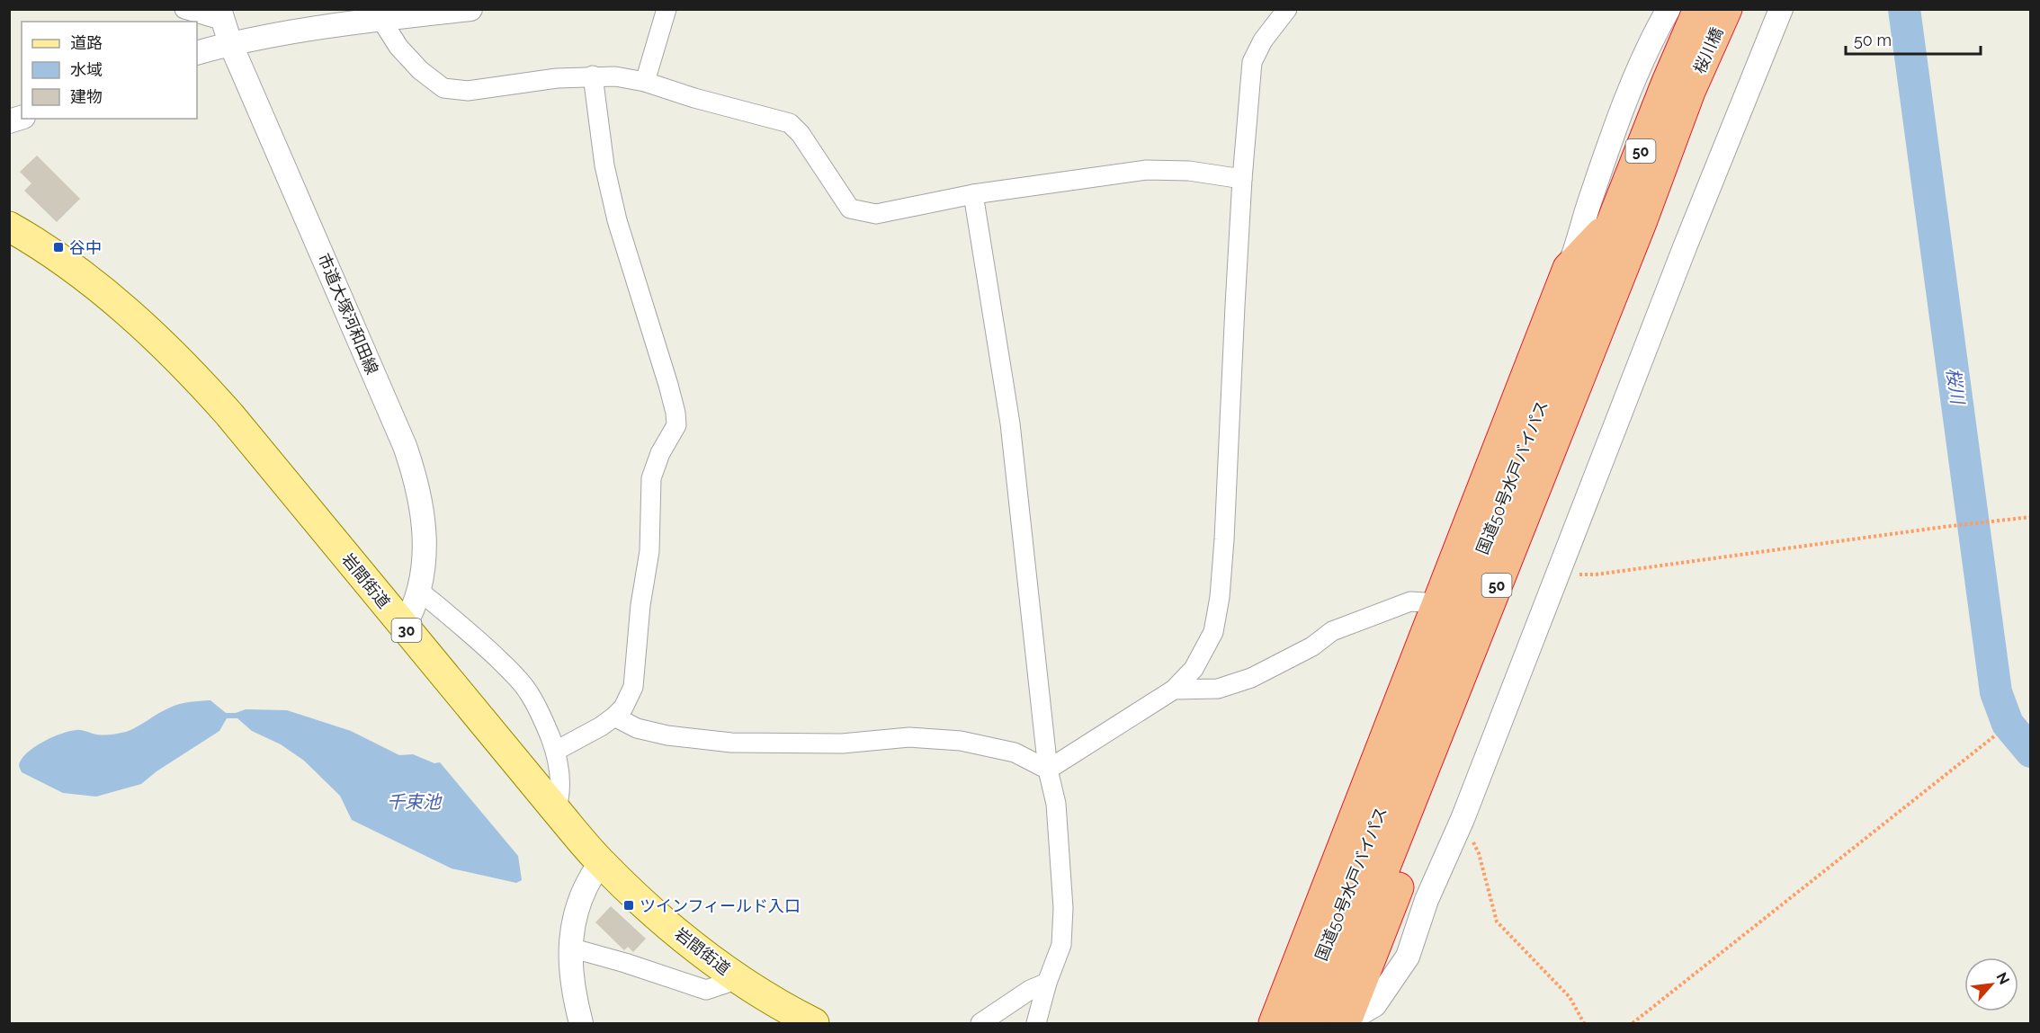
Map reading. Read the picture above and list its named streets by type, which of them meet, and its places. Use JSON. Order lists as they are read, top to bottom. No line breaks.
{"streets":{"highway":["桜川橋","50","国道50号水戸バイパス"],"main road":["岩間街道","30"],"street":["市道大塚河和田線"]},"crossings":[["桜川橋","国道50号水戸バイパス"],["市道大塚河和田線","岩間街道"]],"water":["桜川","千束池"],"places":{"transit":["谷中","ツインフィールド入口"]},"legend":["道路","水域","建物"],"scale_bar":"50 m","north":"top right"}
